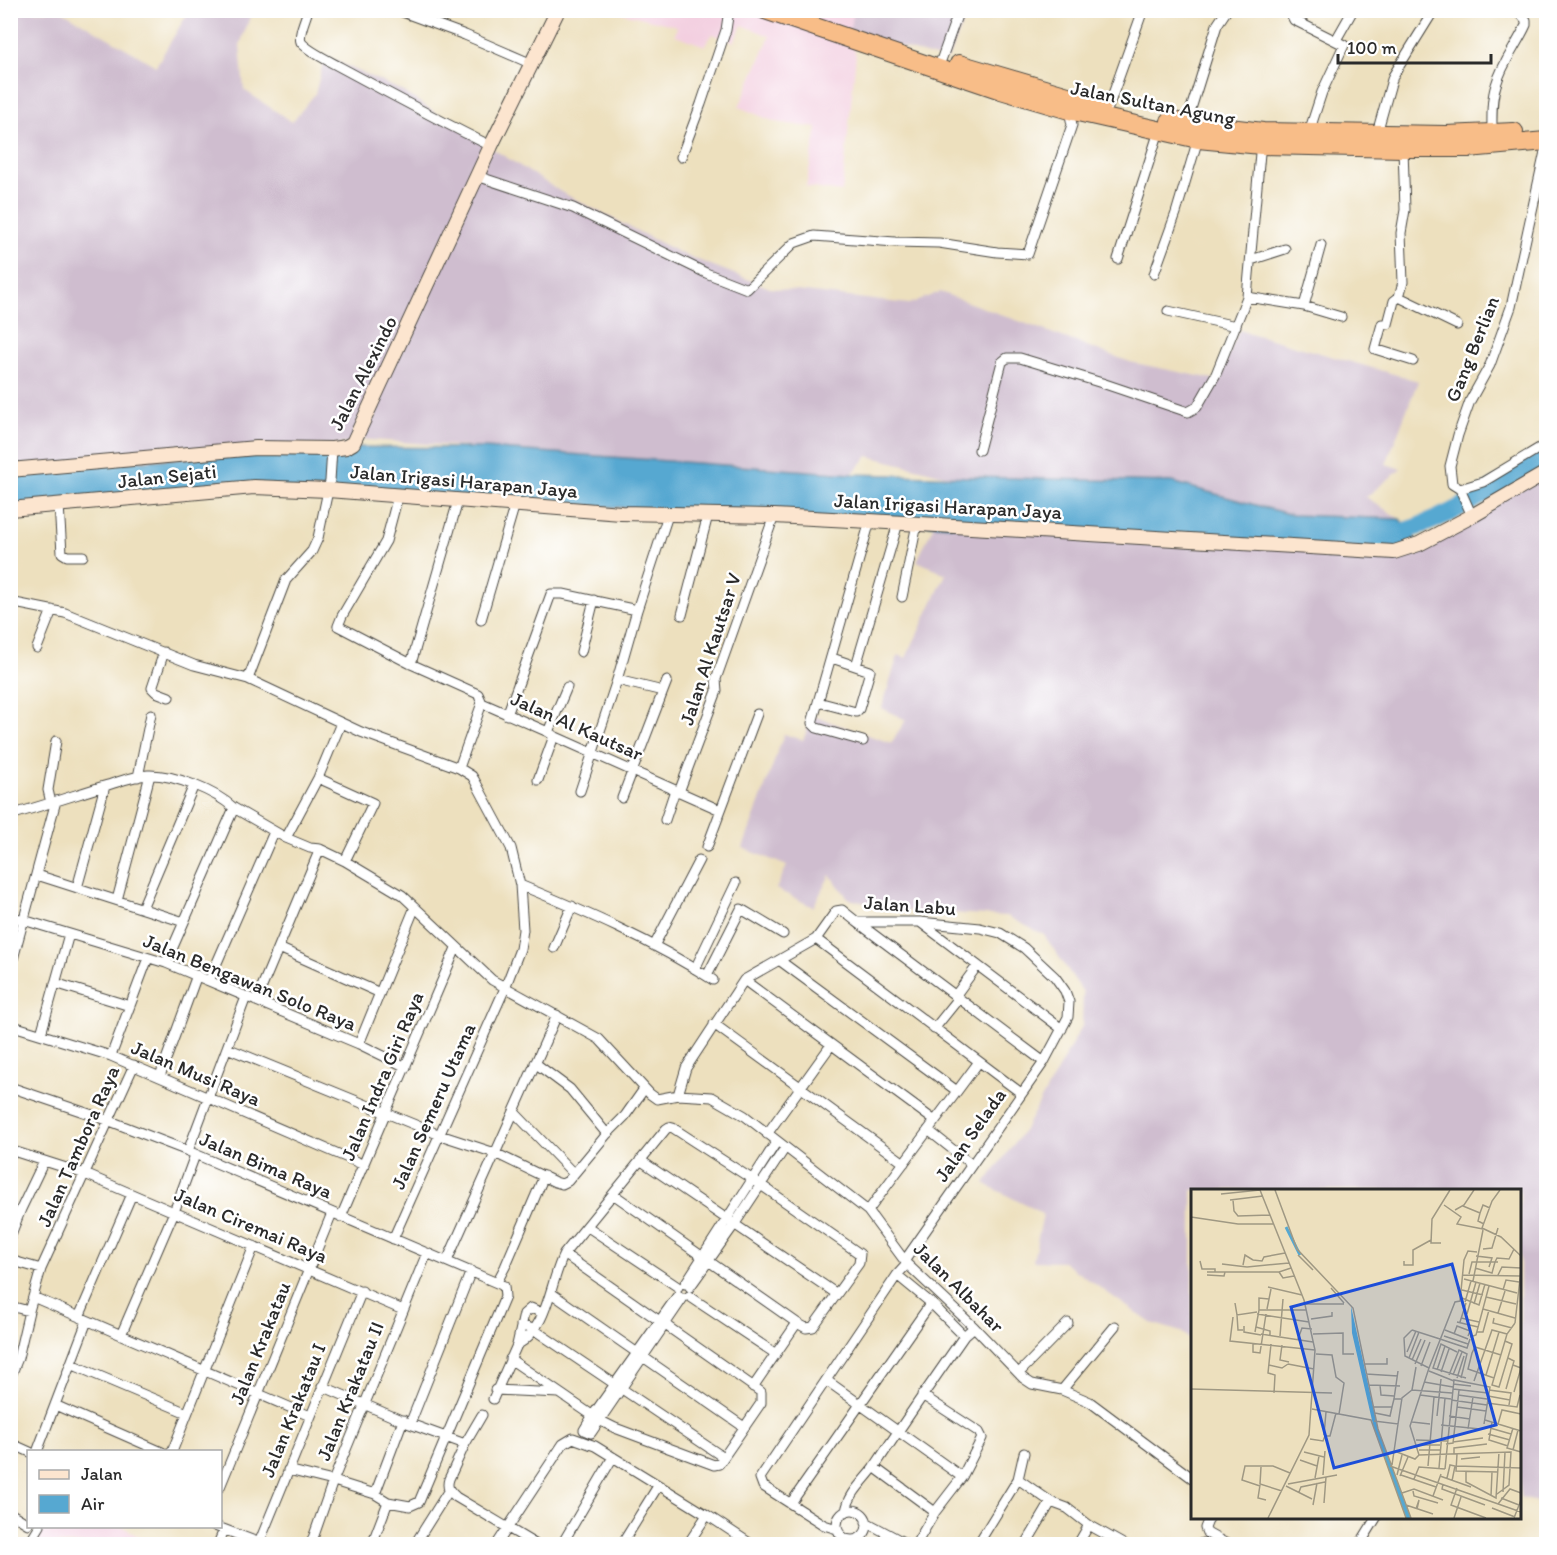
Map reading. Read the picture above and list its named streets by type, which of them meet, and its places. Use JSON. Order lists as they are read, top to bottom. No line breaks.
{"streets":{"highway":["Jalan Sultan Agung"],"street":["Gang Berlian","Jalan Alexindo","Jalan Sejati","Jalan Irigasi Harapan Jaya","Jalan Al Kautsar V","Jalan Al Kautsar","Jalan Labu","Jalan Bengawan Solo Raya","Jalan Musi Raya","Jalan Indra Giri Raya","Jalan Semeru Utama","Jalan Selada","Jalan Tambora Raya","Jalan Bima Raya","Jalan Ciremai Raya","Jalan Albahar","Jalan Krakatau","Jalan Krakatau II","Jalan Krakatau I"]},"crossings":[["Jalan Sejati","Jalan Irigasi Harapan Jaya"],["Jalan Irigasi Harapan Jaya","Jalan Al Kautsar V"],["Jalan Al Kautsar V","Jalan Al Kautsar"],["Jalan Labu","Jalan Selada"],["Jalan Labu","Jalan Albahar"],["Jalan Bengawan Solo Raya","Jalan Indra Giri Raya"],["Jalan Musi Raya","Jalan Indra Giri Raya"],["Jalan Musi Raya","Jalan Tambora Raya"],["Jalan Indra Giri Raya","Jalan Bima Raya"],["Jalan Indra Giri Raya","Jalan Krakatau"],["Jalan Semeru Utama","Jalan Bima Raya"],["Jalan Selada","Jalan Albahar"],["Jalan Tambora Raya","Jalan Bima Raya"],["Jalan Tambora Raya","Jalan Ciremai Raya"],["Jalan Bima Raya","Jalan Krakatau"],["Jalan Bima Raya","Jalan Krakatau II"],["Jalan Ciremai Raya","Jalan Krakatau"],["Jalan Ciremai Raya","Jalan Krakatau II"],["Jalan Ciremai Raya","Jalan Krakatau I"]],"legend":["Jalan","Air"],"scale_bar":"100 m"}
